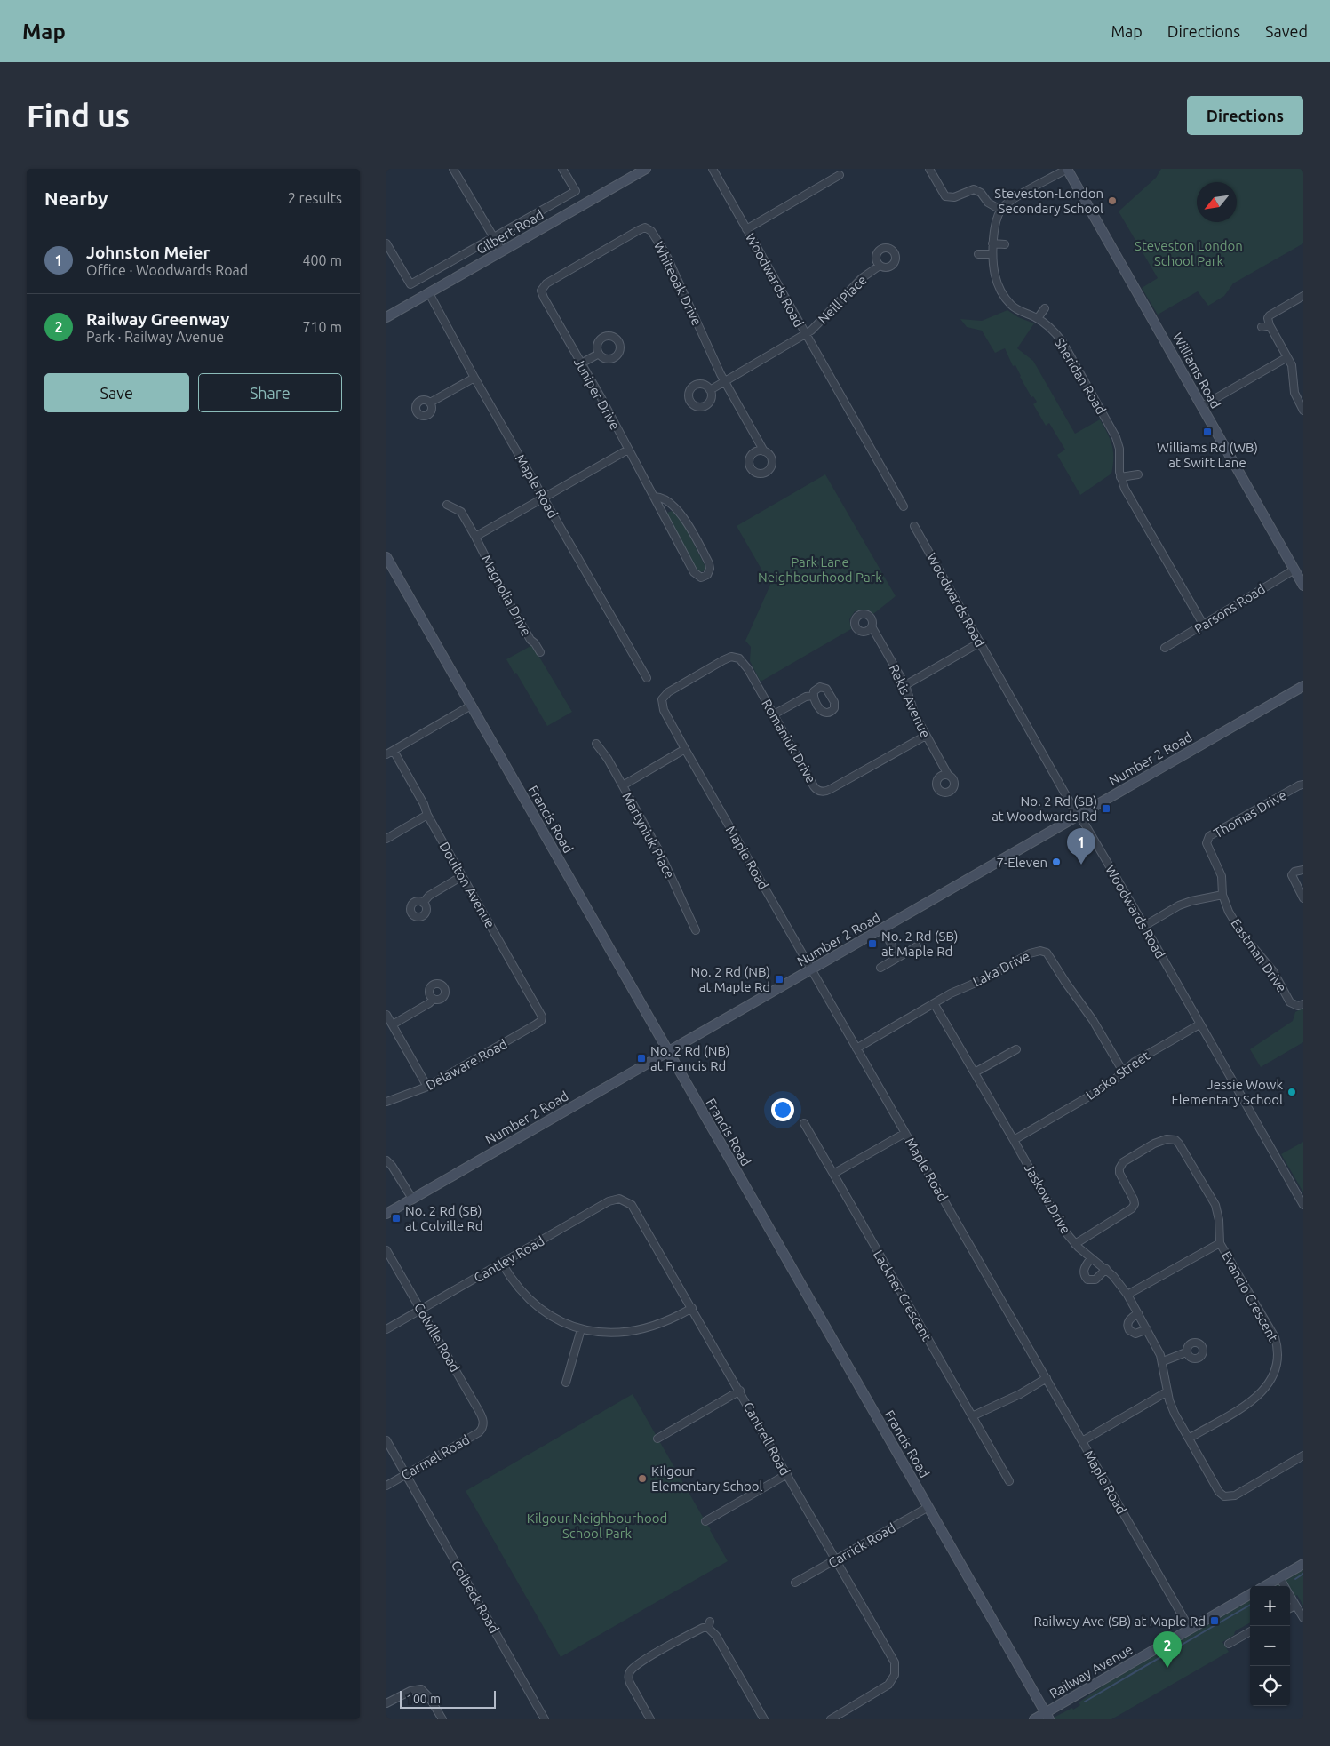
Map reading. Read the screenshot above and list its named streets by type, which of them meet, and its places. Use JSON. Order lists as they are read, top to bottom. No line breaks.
{"streets":{"street":["Gilbert Road","Woodwards Road","Whiteoak Drive","Neill Place","Williams Road","Sheridan Road","Juniper Drive","Maple Road","Magnolia Drive","Parsons Road","Rekis Avenue","Romaniuk Drive","Number 2 Road","Thomas Drive","Francis Road","Martyniuk Place","Doulton Avenue","Eastman Drive","Laka Drive","Delaware Road","Lasko Street","Jaskow Drive","Cantley Road","Lackner Crescent","Evancio Crescent","Colville Road","Cantrell Road","Carmel Road","Carrick Road","Colbeck Road","Railway Avenue"]},"crossings":[["Gilbert Road","Maple Road"],["Woodwards Road","Neill Place"],["Woodwards Road","Number 2 Road"],["Woodwards Road","Lasko Street"],["Whiteoak Drive","Neill Place"],["Whiteoak Drive","Juniper Drive"],["Williams Road","Parsons Road"],["Sheridan Road","Parsons Road"],["Maple Road","Romaniuk Drive"],["Maple Road","Number 2 Road"],["Maple Road","Laka Drive"],["Maple Road","Railway Avenue"],["Rekis Avenue","Romaniuk Drive"],["Number 2 Road","Francis Road"],["Thomas Drive","Eastman Drive"],["Francis Road","Carrick Road"],["Francis Road","Railway Avenue"],["Doulton Avenue","Delaware Road"],["Laka Drive","Lasko Street"],["Laka Drive","Jaskow Drive"],["Lasko Street","Jaskow Drive"],["Jaskow Drive","Evancio Crescent"],["Cantley Road","Colville Road"],["Cantley Road","Cantrell Road"],["Colville Road","Carmel Road"],["Cantrell Road","Carrick Road"],["Carmel Road","Colbeck Road"]],"parks":["Steveston London School Park","Park Lane Neighbourhood Park","Kilgour Neighbourhood School Park"],"places":{"other":["Steveston-London Secondary School","7-Eleven","Jessie Wowk Elementary School","Kilgour Elementary School"],"transit":["Williams Rd (WB) at Swift Lane","No. 2 Rd (SB) at Woodwards Rd","No. 2 Rd (SB) at Maple Rd","No. 2 Rd (NB) at Maple Rd","No. 2 Rd (NB) at Francis Rd","No. 2 Rd (SB) at Colville Rd","Railway Ave (SB) at Maple Rd"]},"scale_bar":"100 m","north":"bottom left","page":{"header":"Map","nav":["Map","Directions","Saved"],"buttons":["Directions",["Save","Share"]],"title":"Find us","heading":["Nearby","2 results"],"list":[{"mark":"1","name":"Johnston Meier","note":"Office · Woodwards Road","value":"400 m"},{"mark":"2","name":"Railway Greenway","note":"Park · Railway Avenue","value":"710 m"}],"pins":["1","2"],"map_buttons":["+","−"],"scale":"100 m"}}
